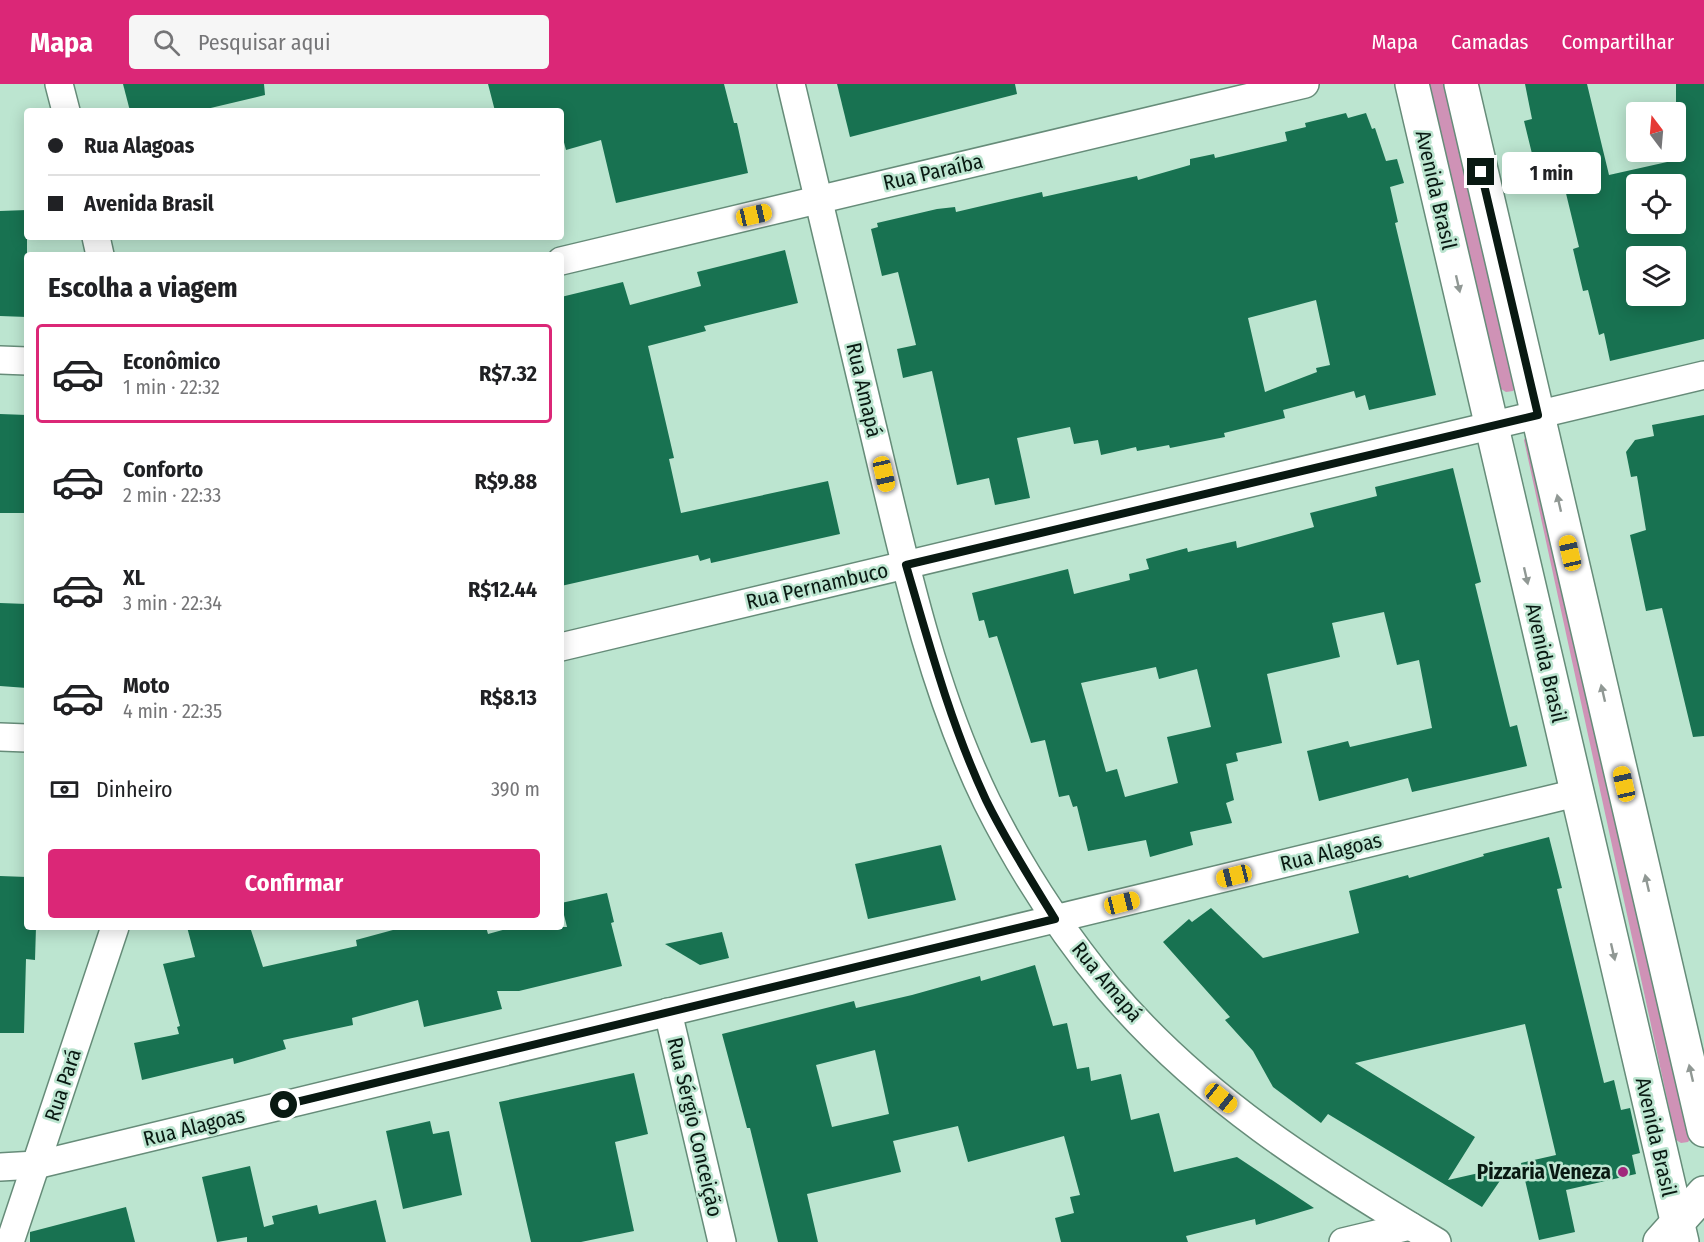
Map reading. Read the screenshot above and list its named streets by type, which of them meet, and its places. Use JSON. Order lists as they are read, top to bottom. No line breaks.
{"streets":{"main road":["Avenida Brasil"],"street":["Rua Paraíba","Rua Amapá","Rua Pernambuco","Rua Alagoas","Rua Pará","Rua Sérgio Conceição"]},"crossings":[["Rua Paraíba","Rua Amapá"],["Avenida Brasil","Rua Pernambuco"],["Avenida Brasil","Rua Alagoas"],["Rua Amapá","Rua Pernambuco"],["Rua Amapá","Rua Alagoas"],["Rua Alagoas","Rua Pará"],["Rua Alagoas","Rua Sérgio Conceição"]],"places":["Pizzaria Veneza"],"north":"top","page":{"header":"Mapa","search":"Pesquisar aqui","nav":["Mapa","Camadas","Compartilhar"],"banner":["Rua Alagoas","Avenida Brasil"],"bubble":"1 min","heading":"Escolha a viagem","list":[{"name":"Econômico","note":"1 min · 22:32","value":"R$7.32"},{"name":"Conforto","note":"2 min · 22:33","value":"R$9.88"},{"name":"XL","note":"3 min · 22:34","value":"R$12.44"},{"name":"Moto","note":"4 min · 22:35","value":"R$8.13"}],"pay":["Dinheiro","390 m"],"buttons":"Confirmar"}}
